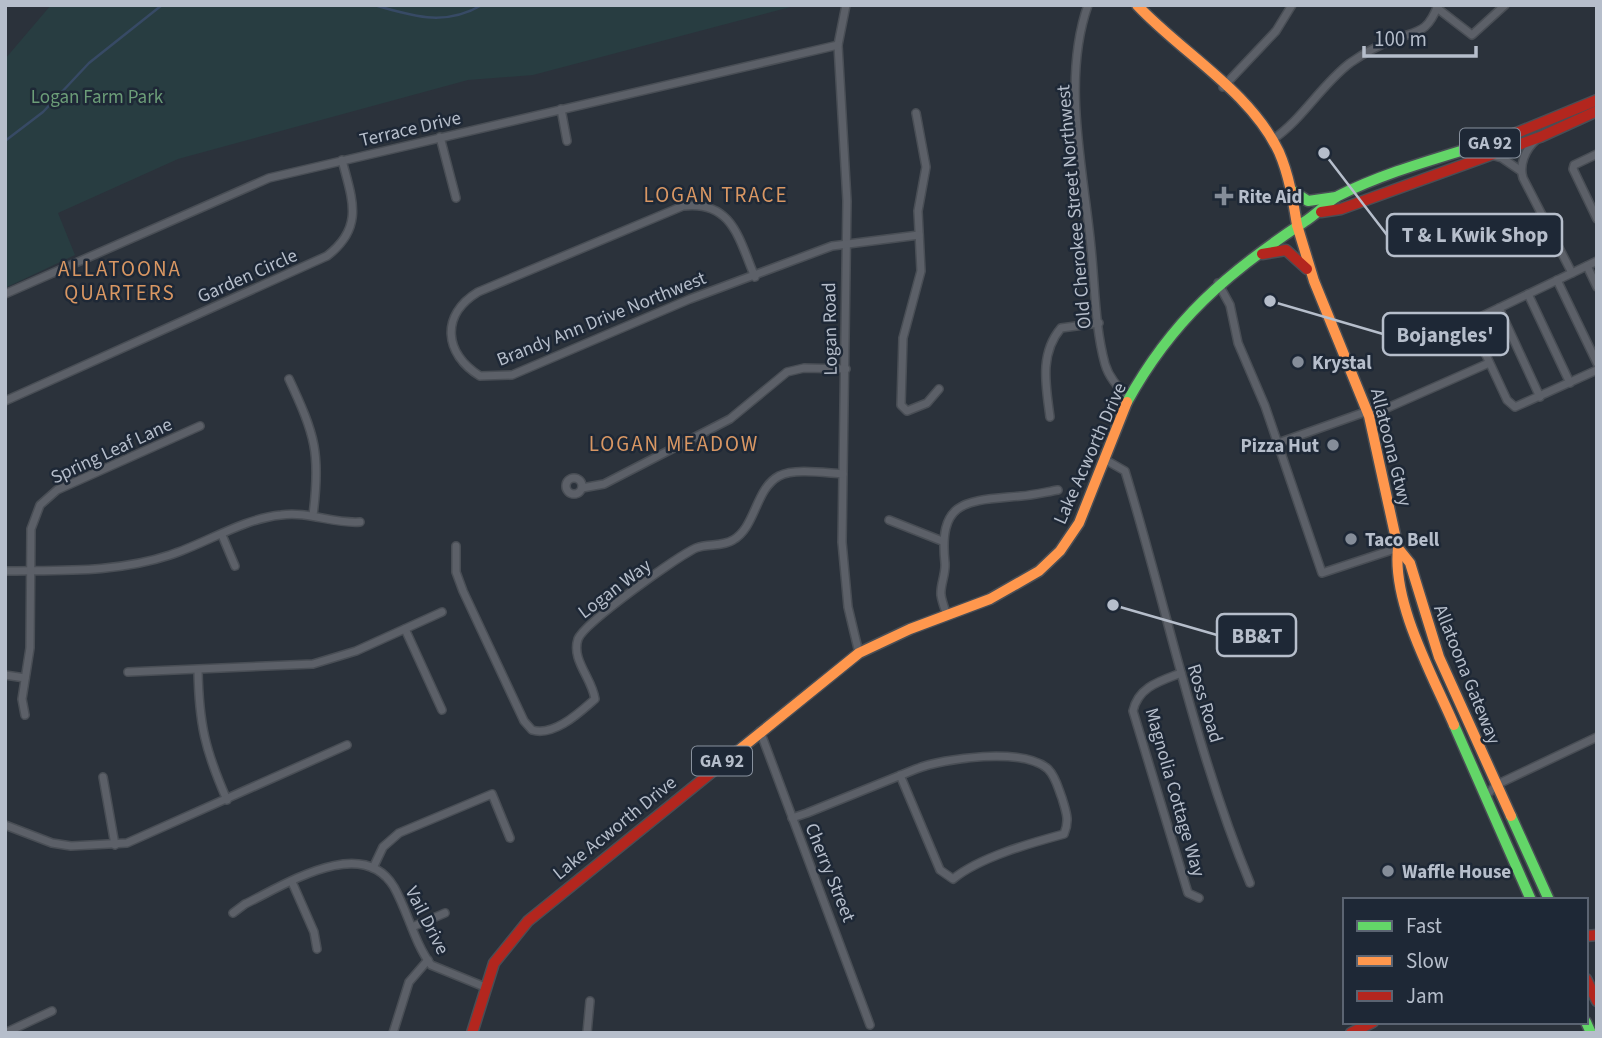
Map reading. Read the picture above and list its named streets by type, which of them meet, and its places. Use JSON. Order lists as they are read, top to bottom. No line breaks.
{"streets":{"main road":["GA 92","Allatoona Gtwy","Lake Acworth Drive","Allatoona Gateway"],"street":["Terrace Drive","Old Cherokee Street Northwest","Garden Circle","Brandy Ann Drive Northwest","Logan Road","Spring Leaf Lane","Logan Way","Ross Road","Magnolia Cottage Way","Cherry Street","Vail Drive"]},"crossings":[["Terrace Drive","Garden Circle"],["Terrace Drive","Logan Road"],["Old Cherokee Street Northwest","Lake Acworth Drive"],["Brandy Ann Drive Northwest","Logan Road"],["Logan Road","Lake Acworth Drive"],["Logan Road","Logan Way"],["Allatoona Gtwy","Lake Acworth Drive"],["Allatoona Gtwy","Allatoona Gateway"],["Lake Acworth Drive","Ross Road"],["Lake Acworth Drive","Cherry Street"],["Lake Acworth Drive","Vail Drive"],["Ross Road","Magnolia Cottage Way"]],"districts":["LOGAN TRACE","ALLATOONA QUARTERS","LOGAN MEADOW"],"parks":["Logan Farm Park"],"places":{"other":["T & L Kwik Shop","Bojangles'","Krystal","Pizza Hut","Taco Bell","BB&T","Waffle House"],"health":["Rite Aid"]},"legend":["Fast","Slow","Jam"],"scale_bar":"100 m"}
